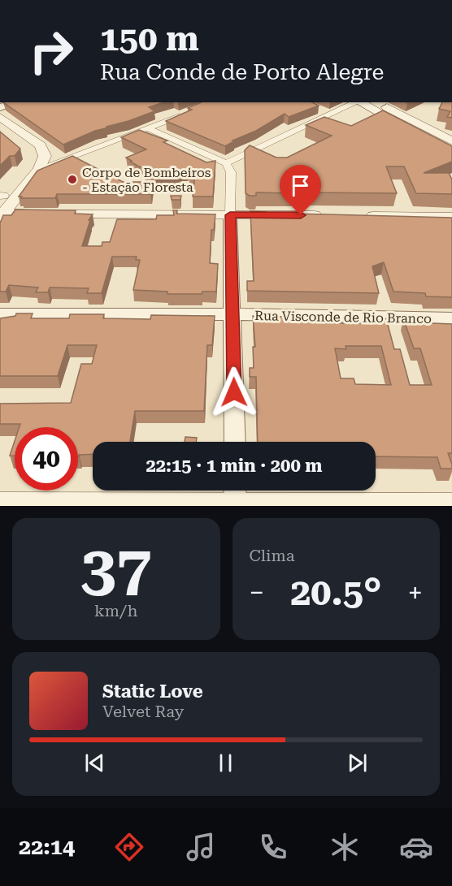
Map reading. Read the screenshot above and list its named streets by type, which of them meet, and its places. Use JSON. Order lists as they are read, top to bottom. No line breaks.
{"streets":{"street":["Rua Visconde de Rio Branco"]},"places":["Corpo de Bombeiros - Estação Floresta"],"page":{"turn":["150 m","Rua Conde de Porto Alegre"],"limit":"40","trip":"22:15 · 1 min · 200 m","tile":[["37","km/h"],"Clima"],"heat":["−","20.5°","+"],"song":["Static Love","Velvet Ray"],"tabs":"22:14"}}
